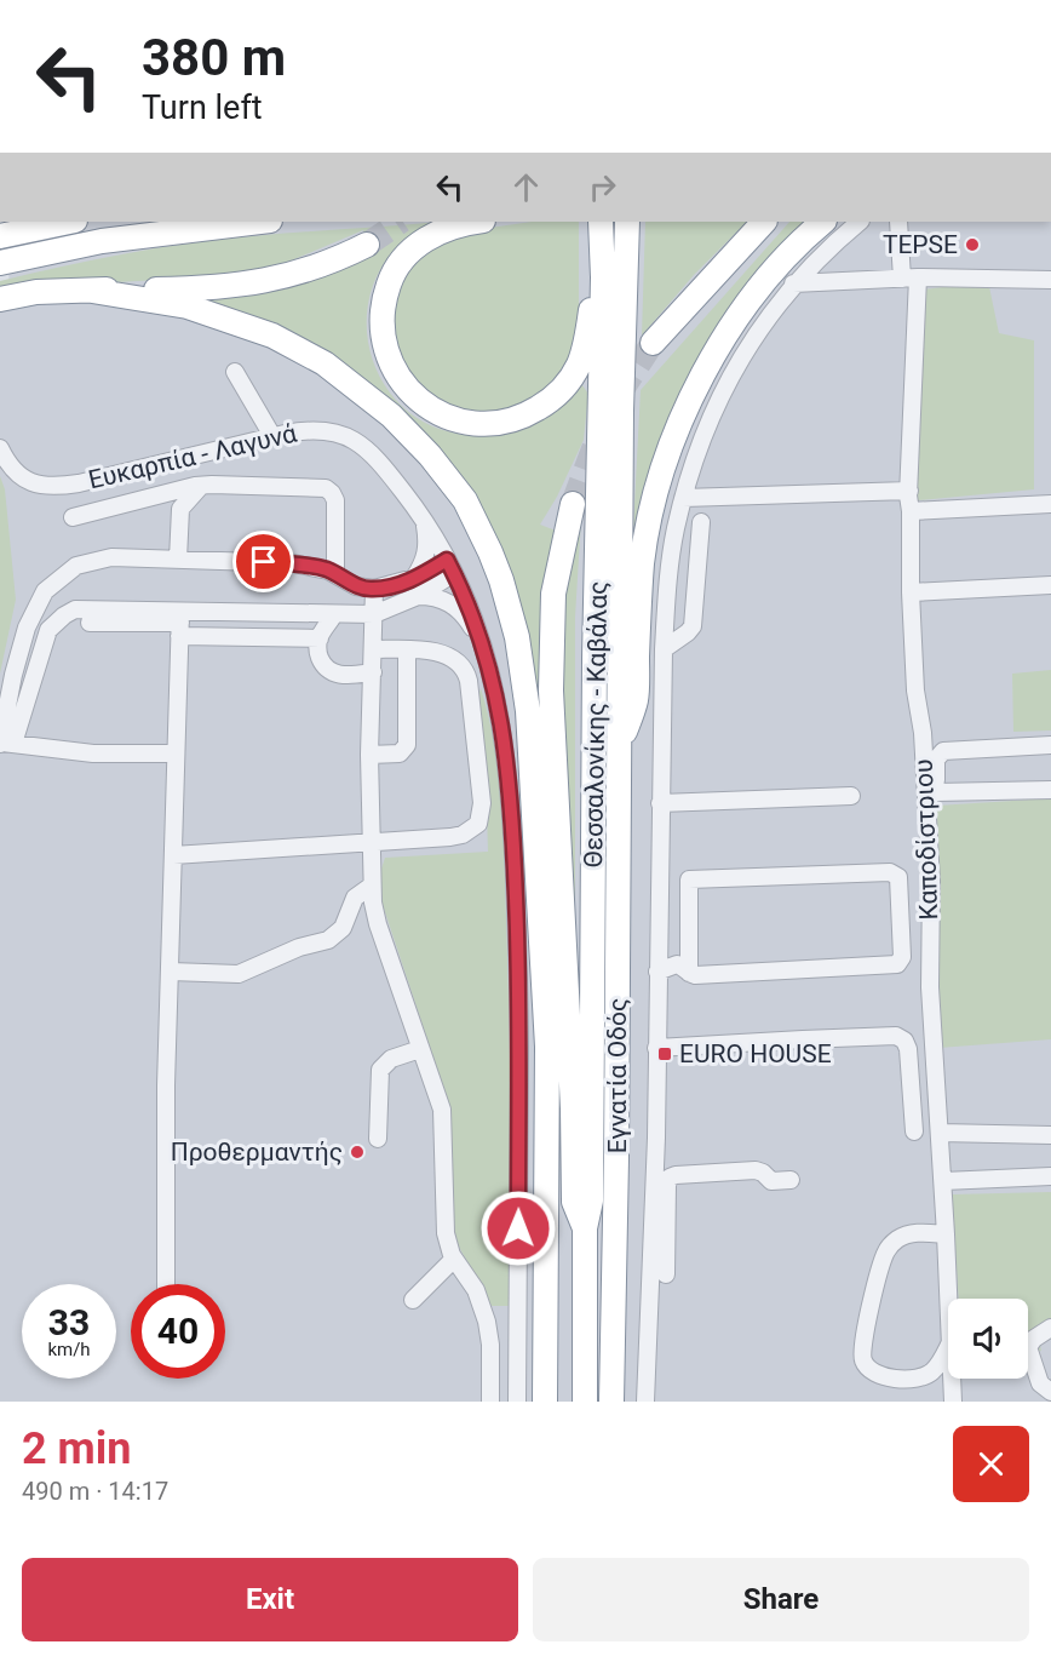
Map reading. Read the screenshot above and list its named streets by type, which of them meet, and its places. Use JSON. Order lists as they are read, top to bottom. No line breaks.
{"streets":{"highway":["Θεσσαλονίκης - Καβάλας","Εγνατία Οδός"],"street":["Ευκαρπία - Λαγυνά","Καποδίστριου"]},"crossings":[["Θεσσαλονίκης - Καβάλας","Εγνατία Οδός"]],"places":{"other":["TEPSE","Προθερμαντής"],"transit":["EURO HOUSE"]},"page":{"turn":["380 m","Turn left"],"speed":"33 km/h","limit":"40","heading":["2 min","490 m · 14:17"],"buttons":["Exit","Share"]}}
